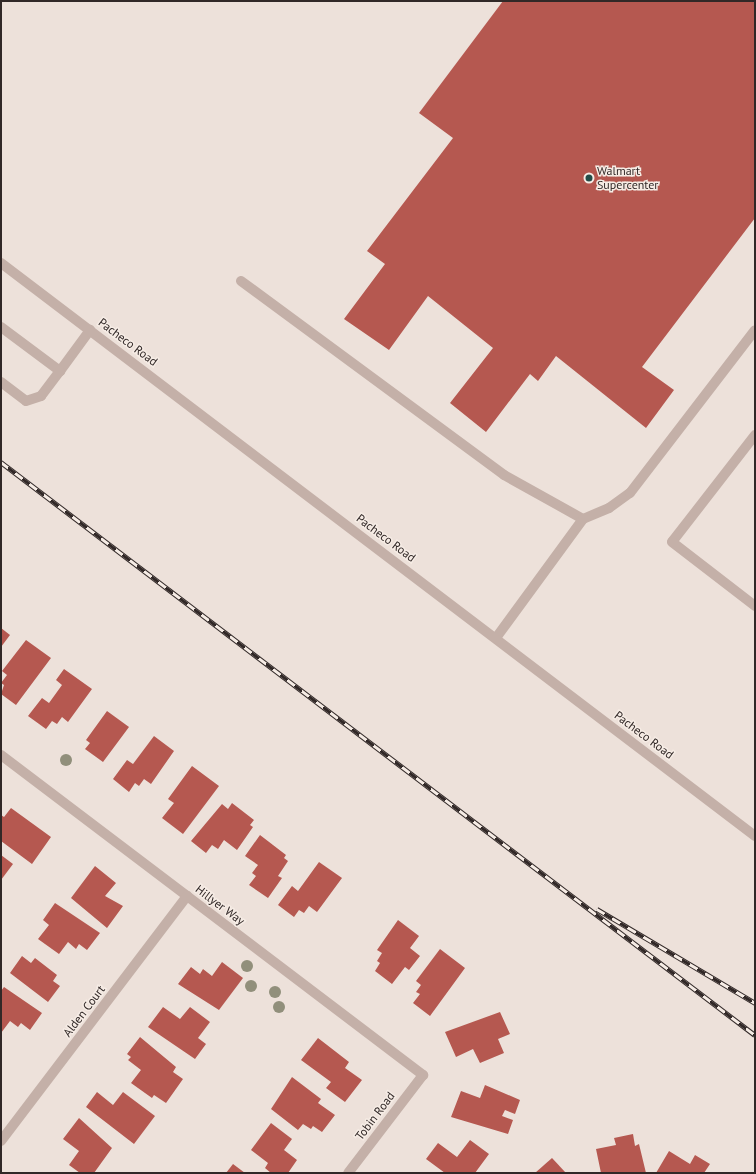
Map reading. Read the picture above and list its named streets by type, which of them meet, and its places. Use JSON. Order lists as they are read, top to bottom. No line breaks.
{"streets":{"street":["Pacheco Road","Hillyer Way","Alden Court","Tobin Road"]},"crossings":[["Hillyer Way","Alden Court"],["Hillyer Way","Tobin Road"]],"places":["Walmart Supercenter"]}
